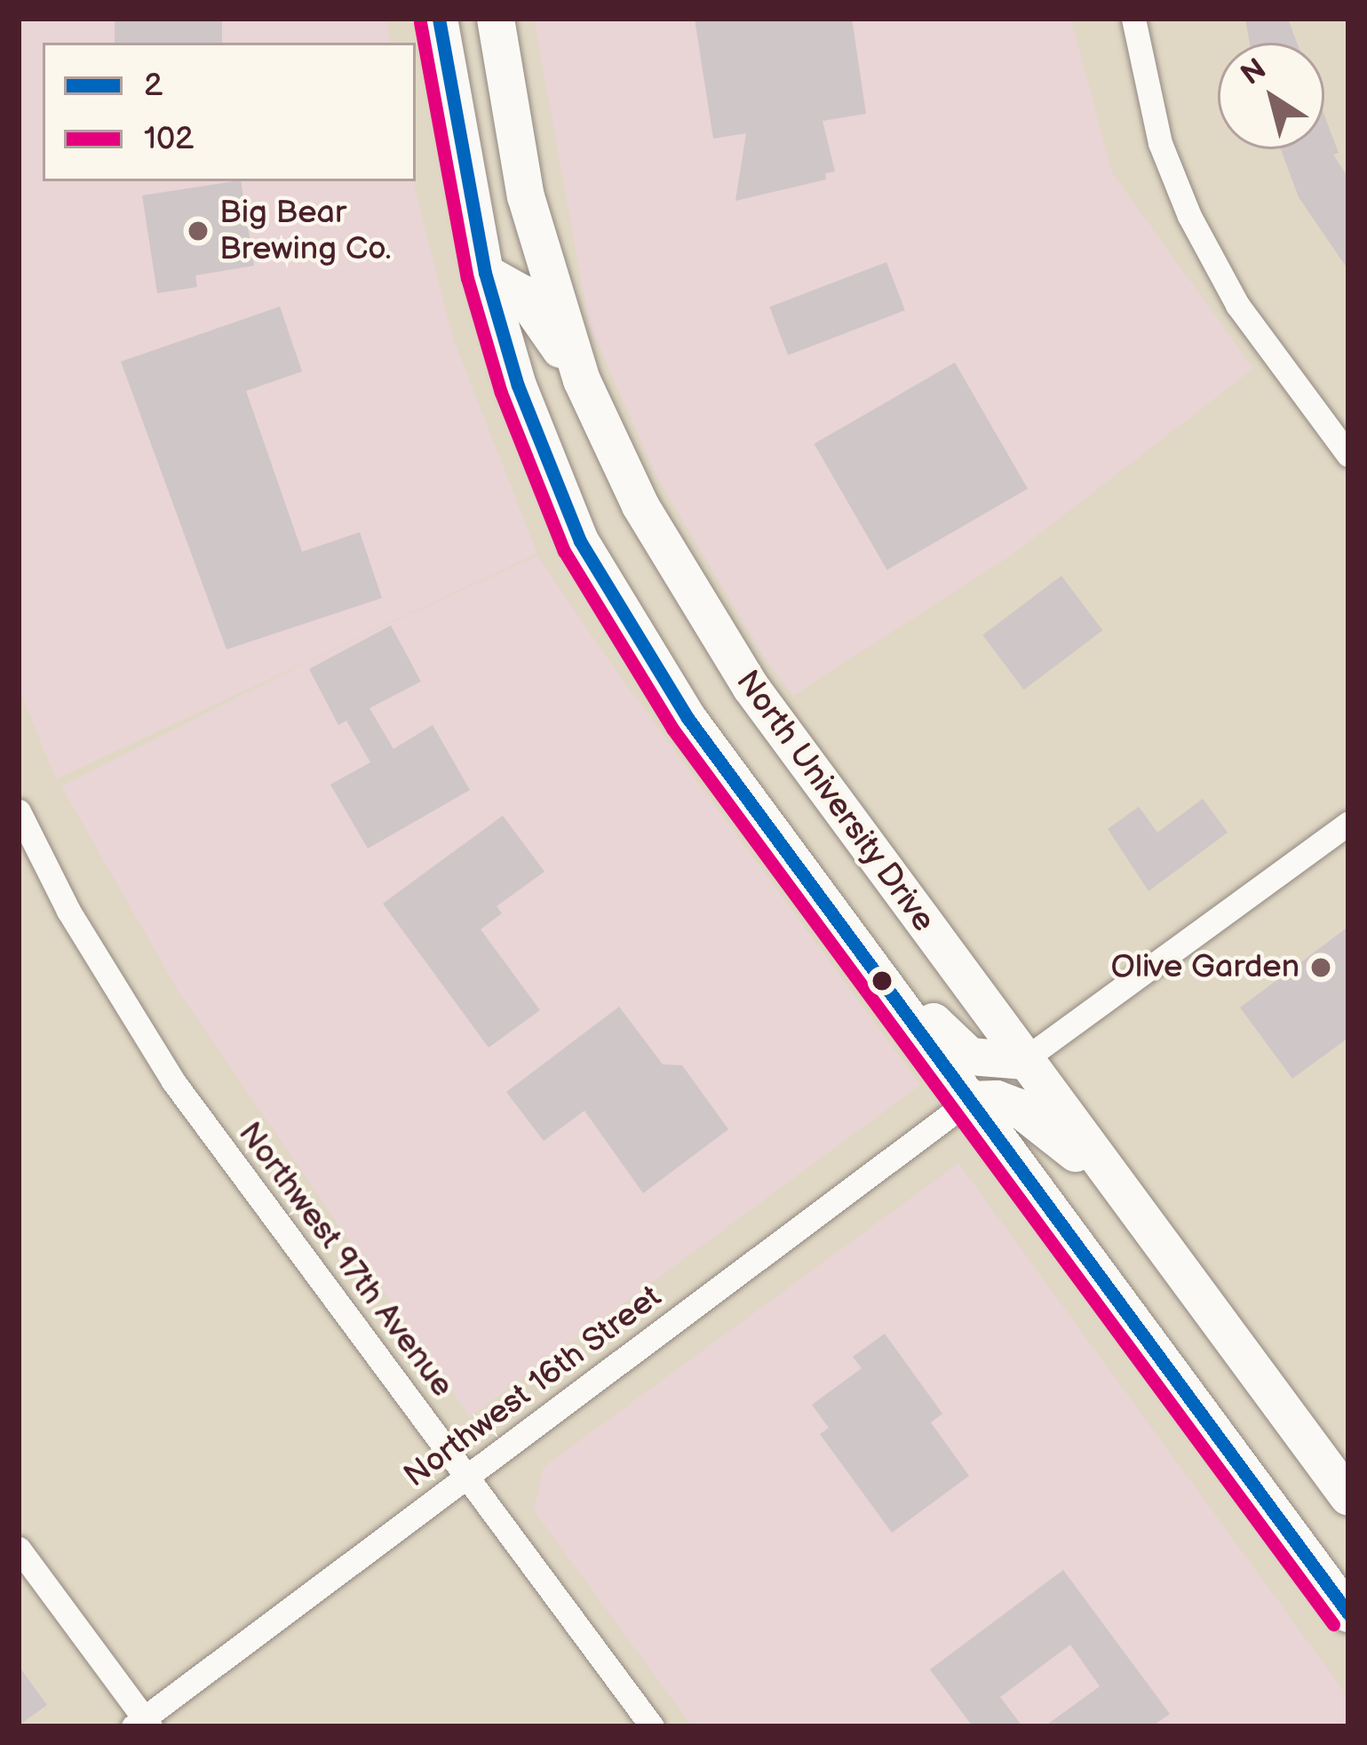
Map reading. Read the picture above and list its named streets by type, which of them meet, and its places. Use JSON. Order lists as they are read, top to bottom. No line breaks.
{"streets":{"main road":["North University Drive"],"street":["Northwest 97th Avenue","Northwest 16th Street"]},"crossings":[["Northwest 97th Avenue","Northwest 16th Street"]],"places":["Big Bear Brewing Co.","Olive Garden"],"lines":["transit line 2","transit line 102"],"legend":["2","102"],"north":"top left"}
